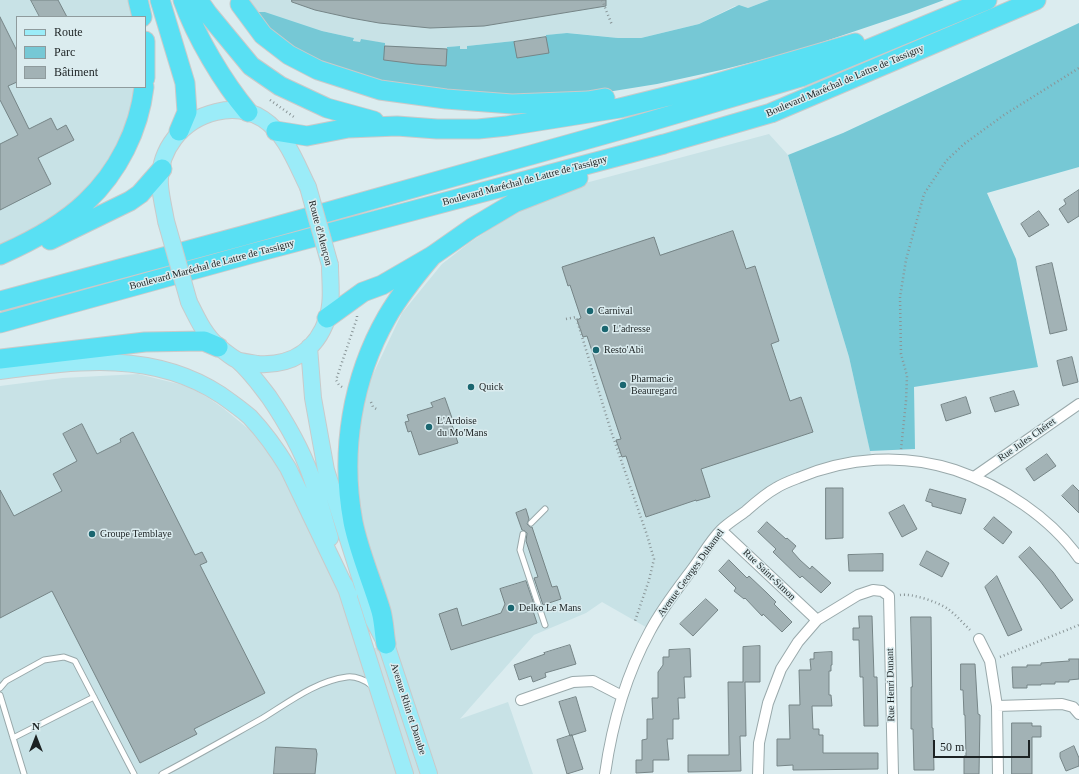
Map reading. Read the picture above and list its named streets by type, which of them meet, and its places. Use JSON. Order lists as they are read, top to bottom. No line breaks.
{"streets":{"highway":["Boulevard Maréchal de Lattre de Tassigny"],"main road":["Route d'Alençon","Avenue Rhin et Danube"],"street":["Rue Jules Chéret","Avenue Georges Duhamel","Rue Saint-Simon","Rue Henri Dunant"]},"crossings":[["Route d'Alençon","Avenue Rhin et Danube"],["Rue Jules Chéret","Avenue Georges Duhamel"],["Avenue Georges Duhamel","Rue Saint-Simon"]],"places":["Carnival","L'adresse","Resto'Abi","Pharmacie Beauregard","Quick","L'Ardoise du Mo'Mans","Groupe Temblaye","Delko Le Mans"],"legend":["Route","Parc","Bâtiment"],"scale_bar":"50 m","north":"top"}
